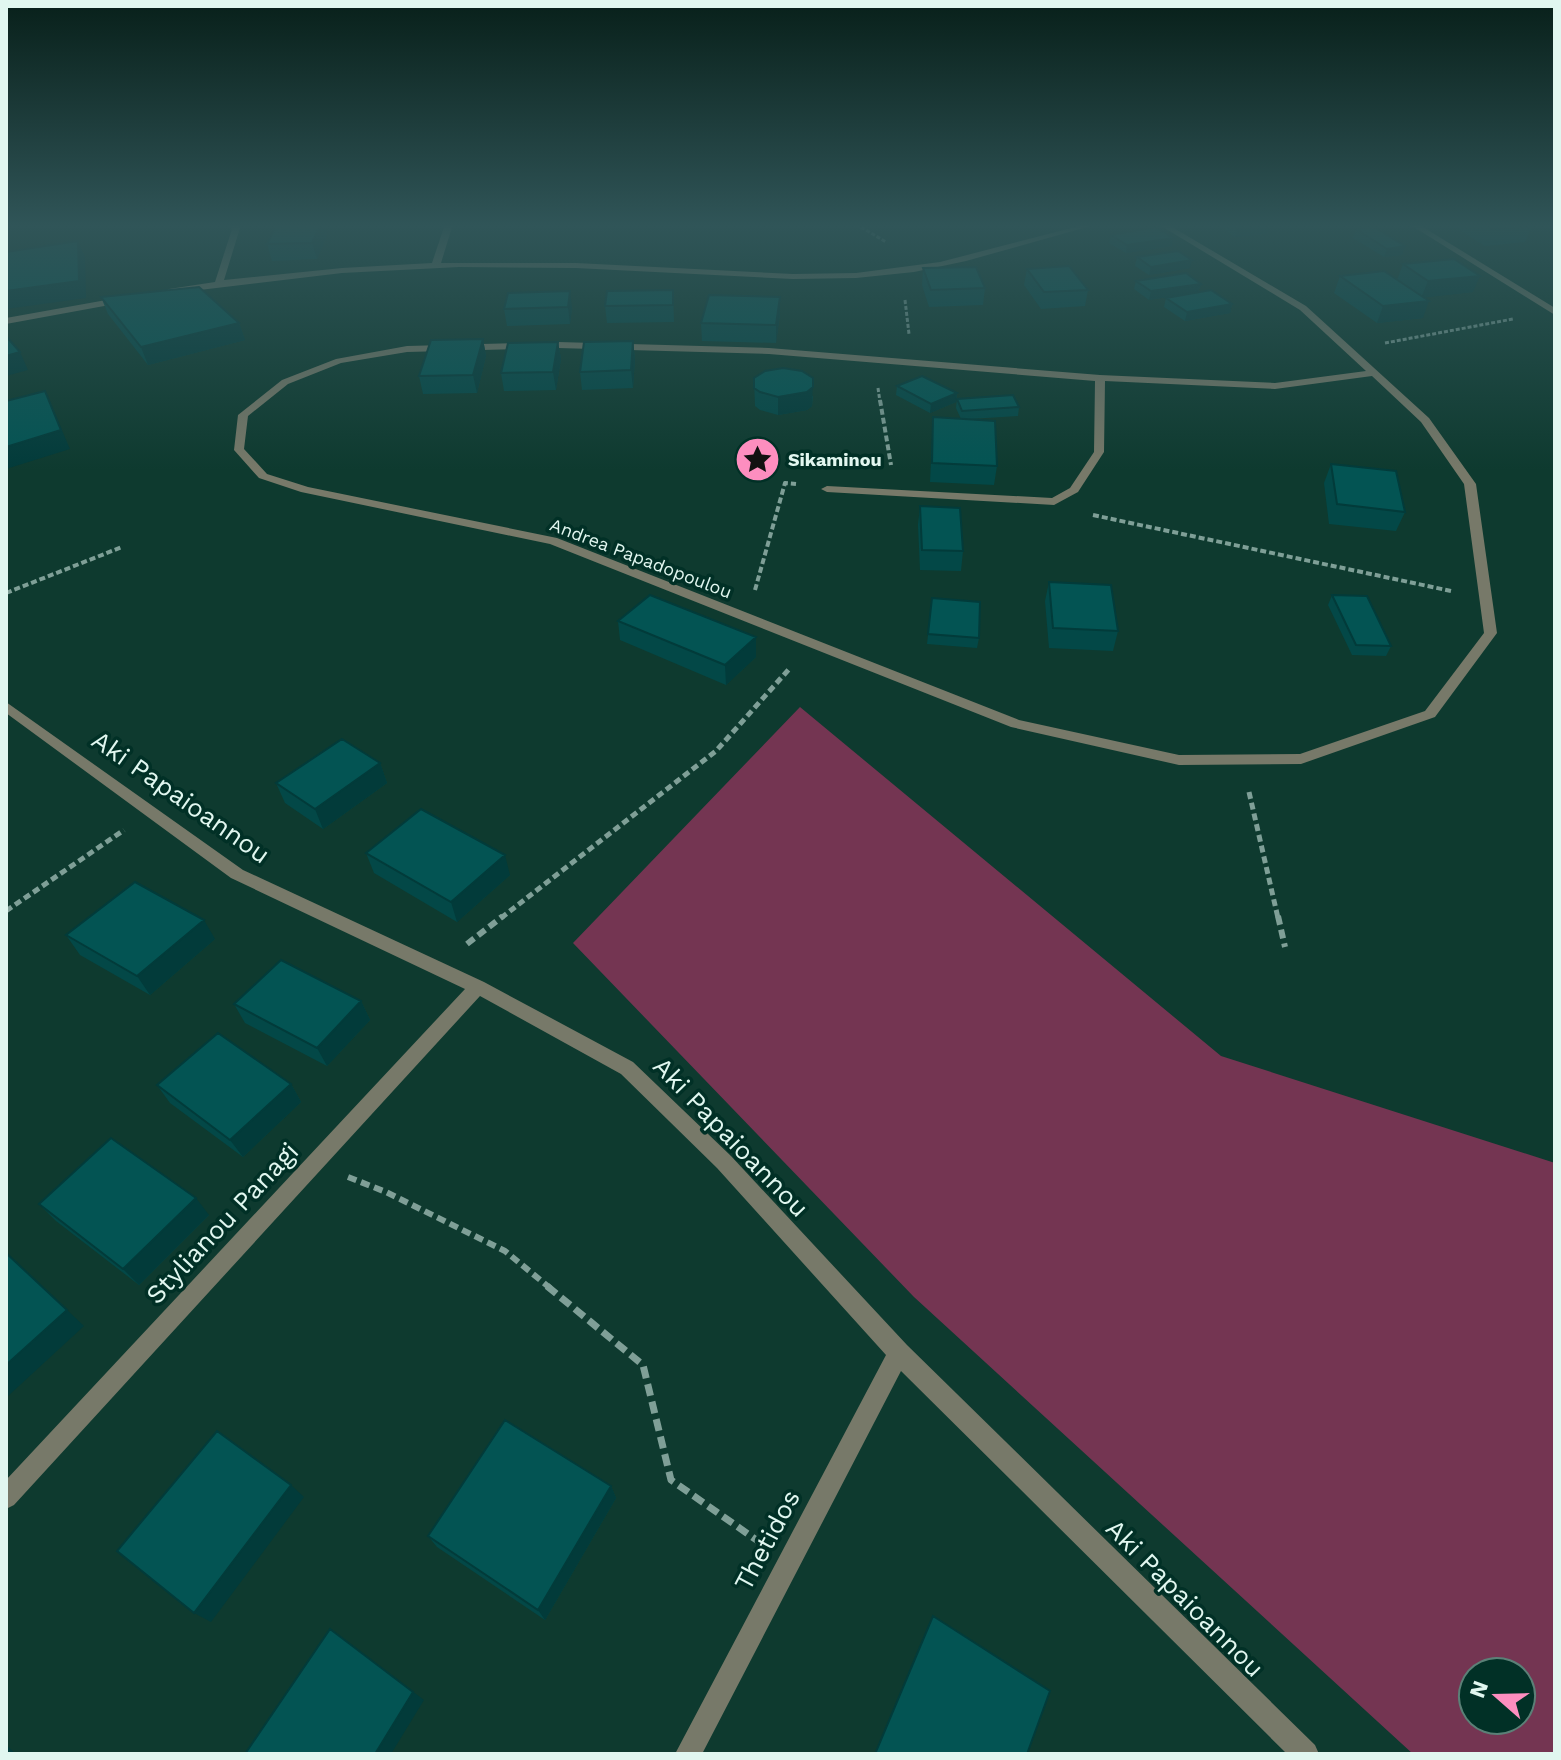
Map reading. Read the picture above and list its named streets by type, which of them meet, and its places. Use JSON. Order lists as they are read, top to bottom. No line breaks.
{"streets":{"street":["Andrea Papadopoulou","Aki Papaioannou","Stylianou Panagi","Thetidos"]},"crossings":[["Aki Papaioannou","Stylianou Panagi"],["Aki Papaioannou","Thetidos"]],"places":{"place":["Sikaminou"]},"north":"left"}
